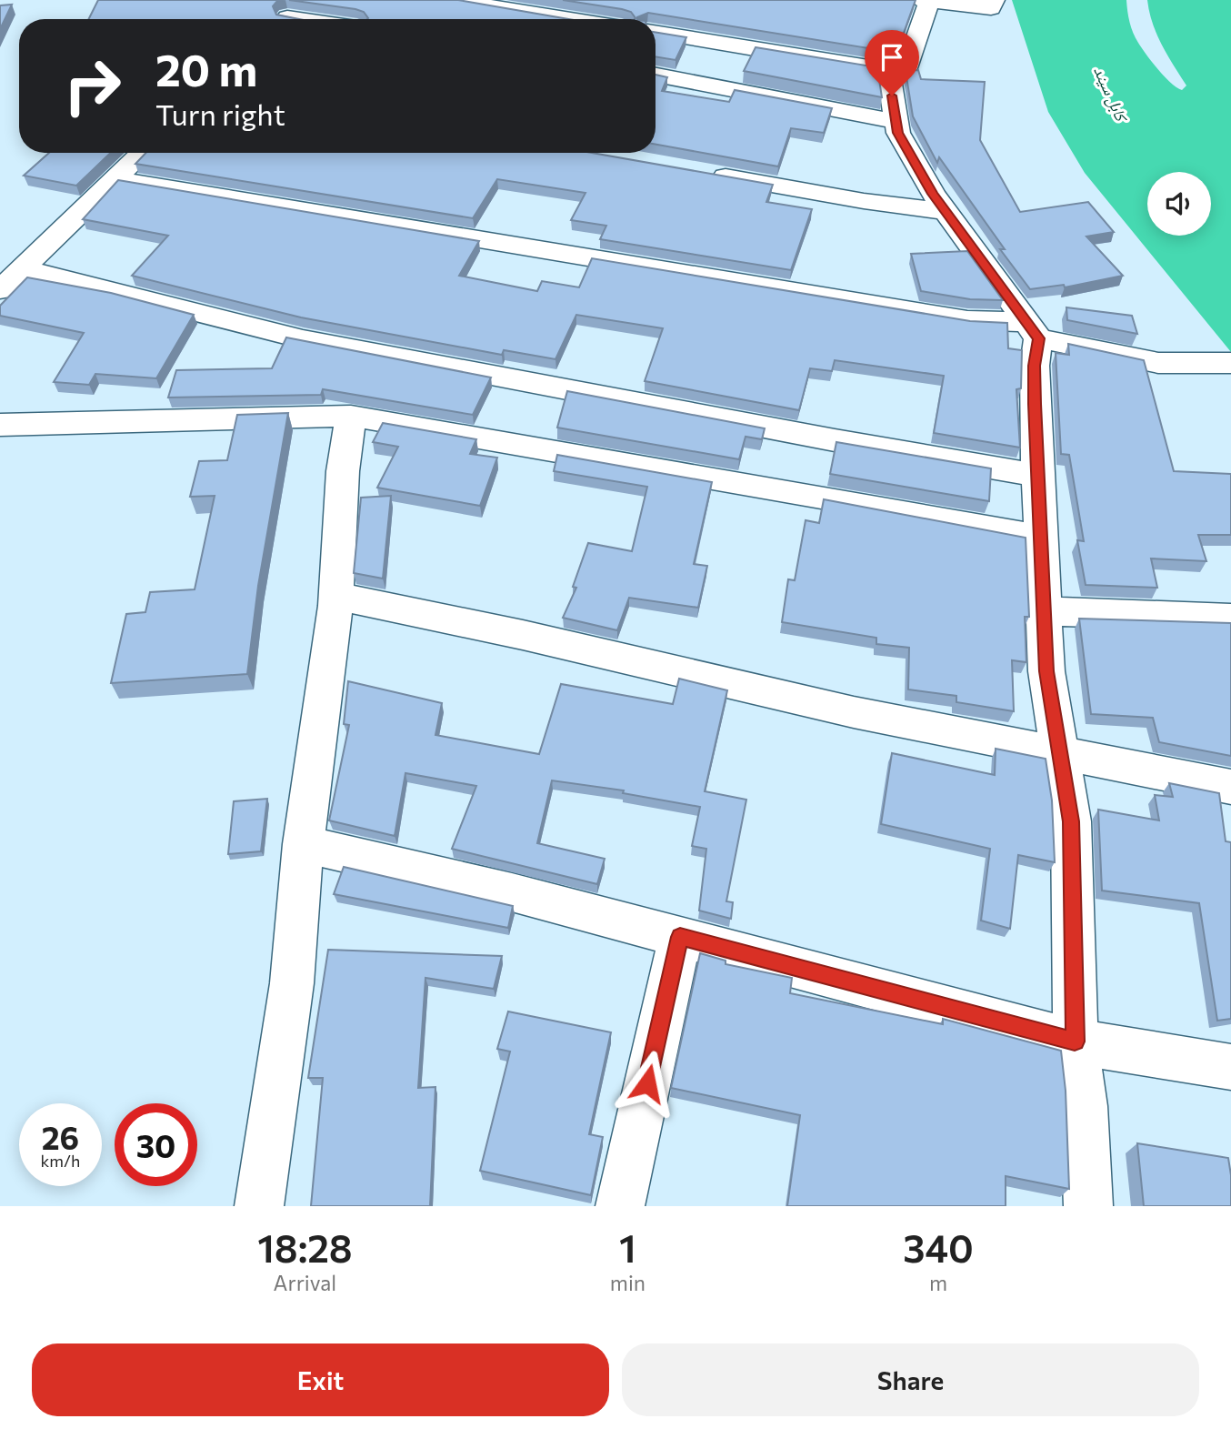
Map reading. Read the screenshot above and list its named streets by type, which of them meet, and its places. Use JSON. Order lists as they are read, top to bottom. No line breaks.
{"water":["کابل سيند"],"page":{"turn":["20 m","Turn right"],"speed":"26 km/h","limit":"30","eta":["18:28","Arrival","1","min","340","m"],"buttons":["Exit","Share"]}}
